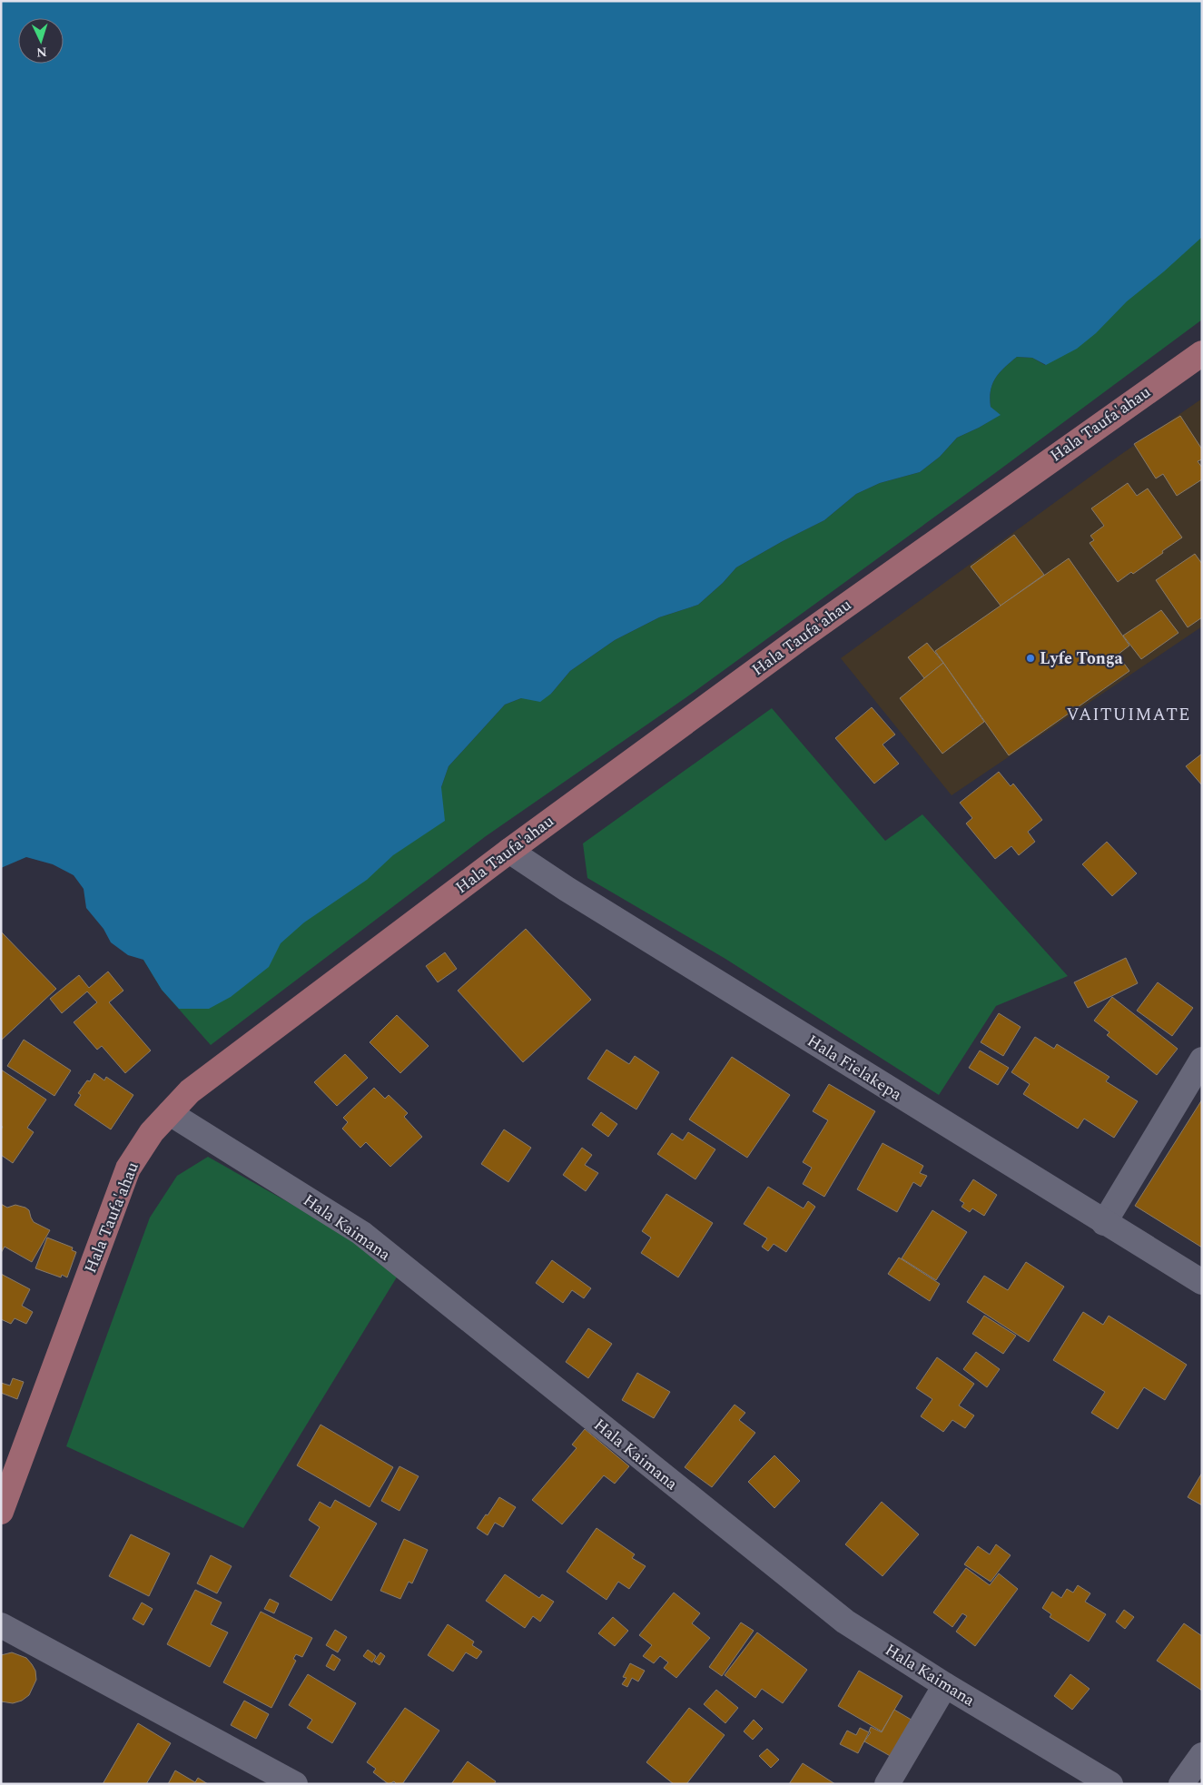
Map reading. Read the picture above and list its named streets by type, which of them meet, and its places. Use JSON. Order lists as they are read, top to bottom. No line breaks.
{"streets":{"main road":["Hala Taufa'ahau"],"street":["Hala Fielakepa","Hala Kaimana"]},"crossings":[["Hala Taufa'ahau","Hala Fielakepa"],["Hala Taufa'ahau","Hala Kaimana"]],"districts":["VAITUIMATE"],"places":["Lyfe Tonga"],"north":"bottom"}
